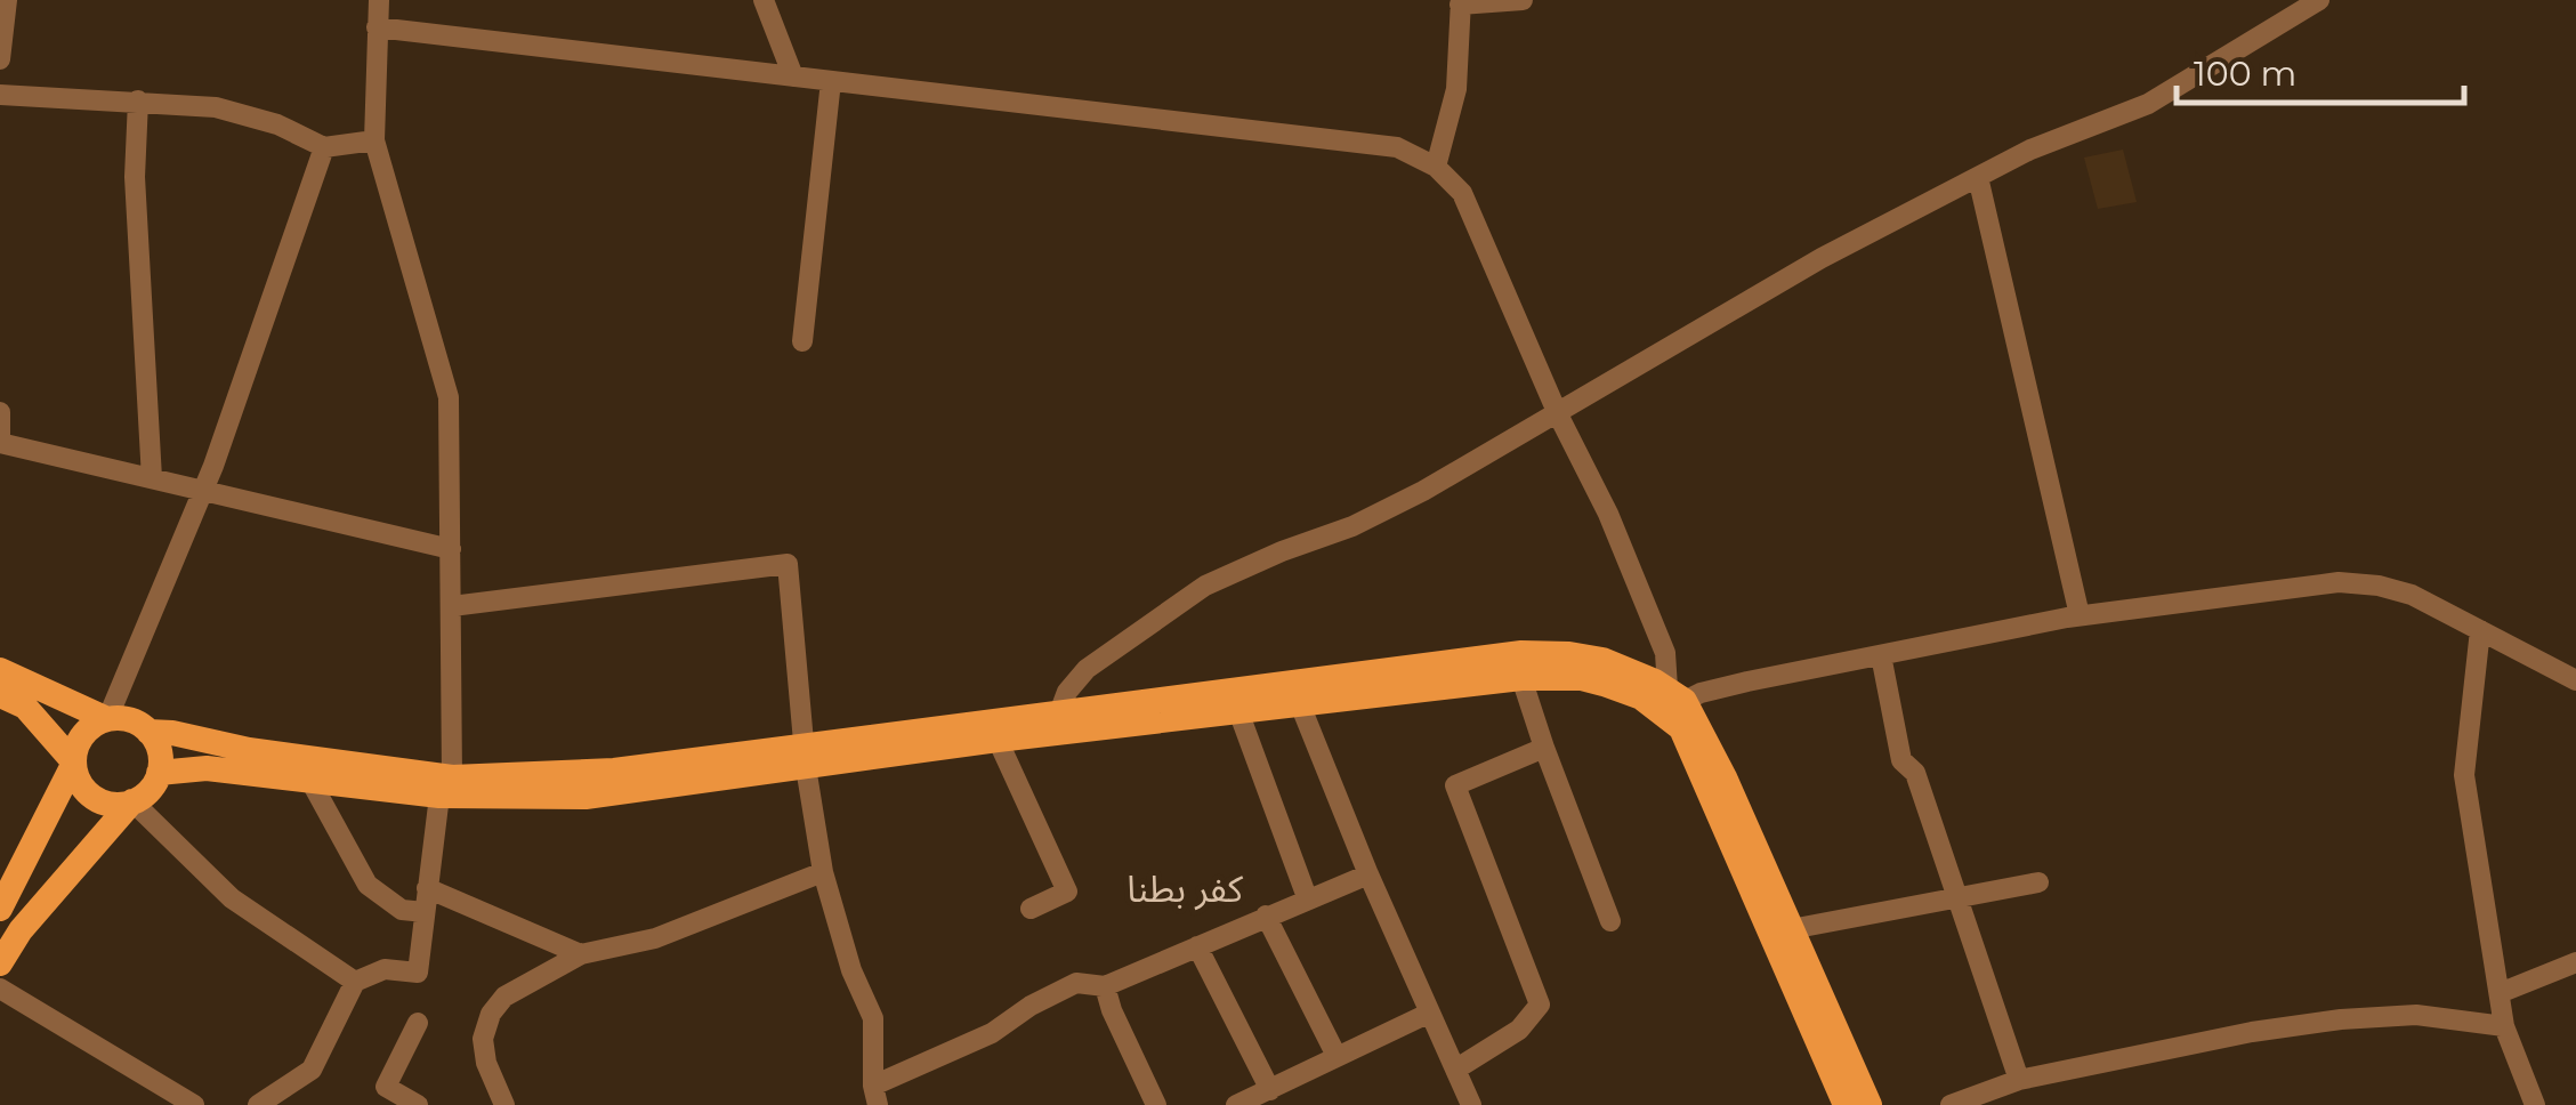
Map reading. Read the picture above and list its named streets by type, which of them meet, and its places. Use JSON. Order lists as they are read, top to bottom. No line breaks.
{"districts":["كفر بطنا"],"scale_bar":"100 m"}
